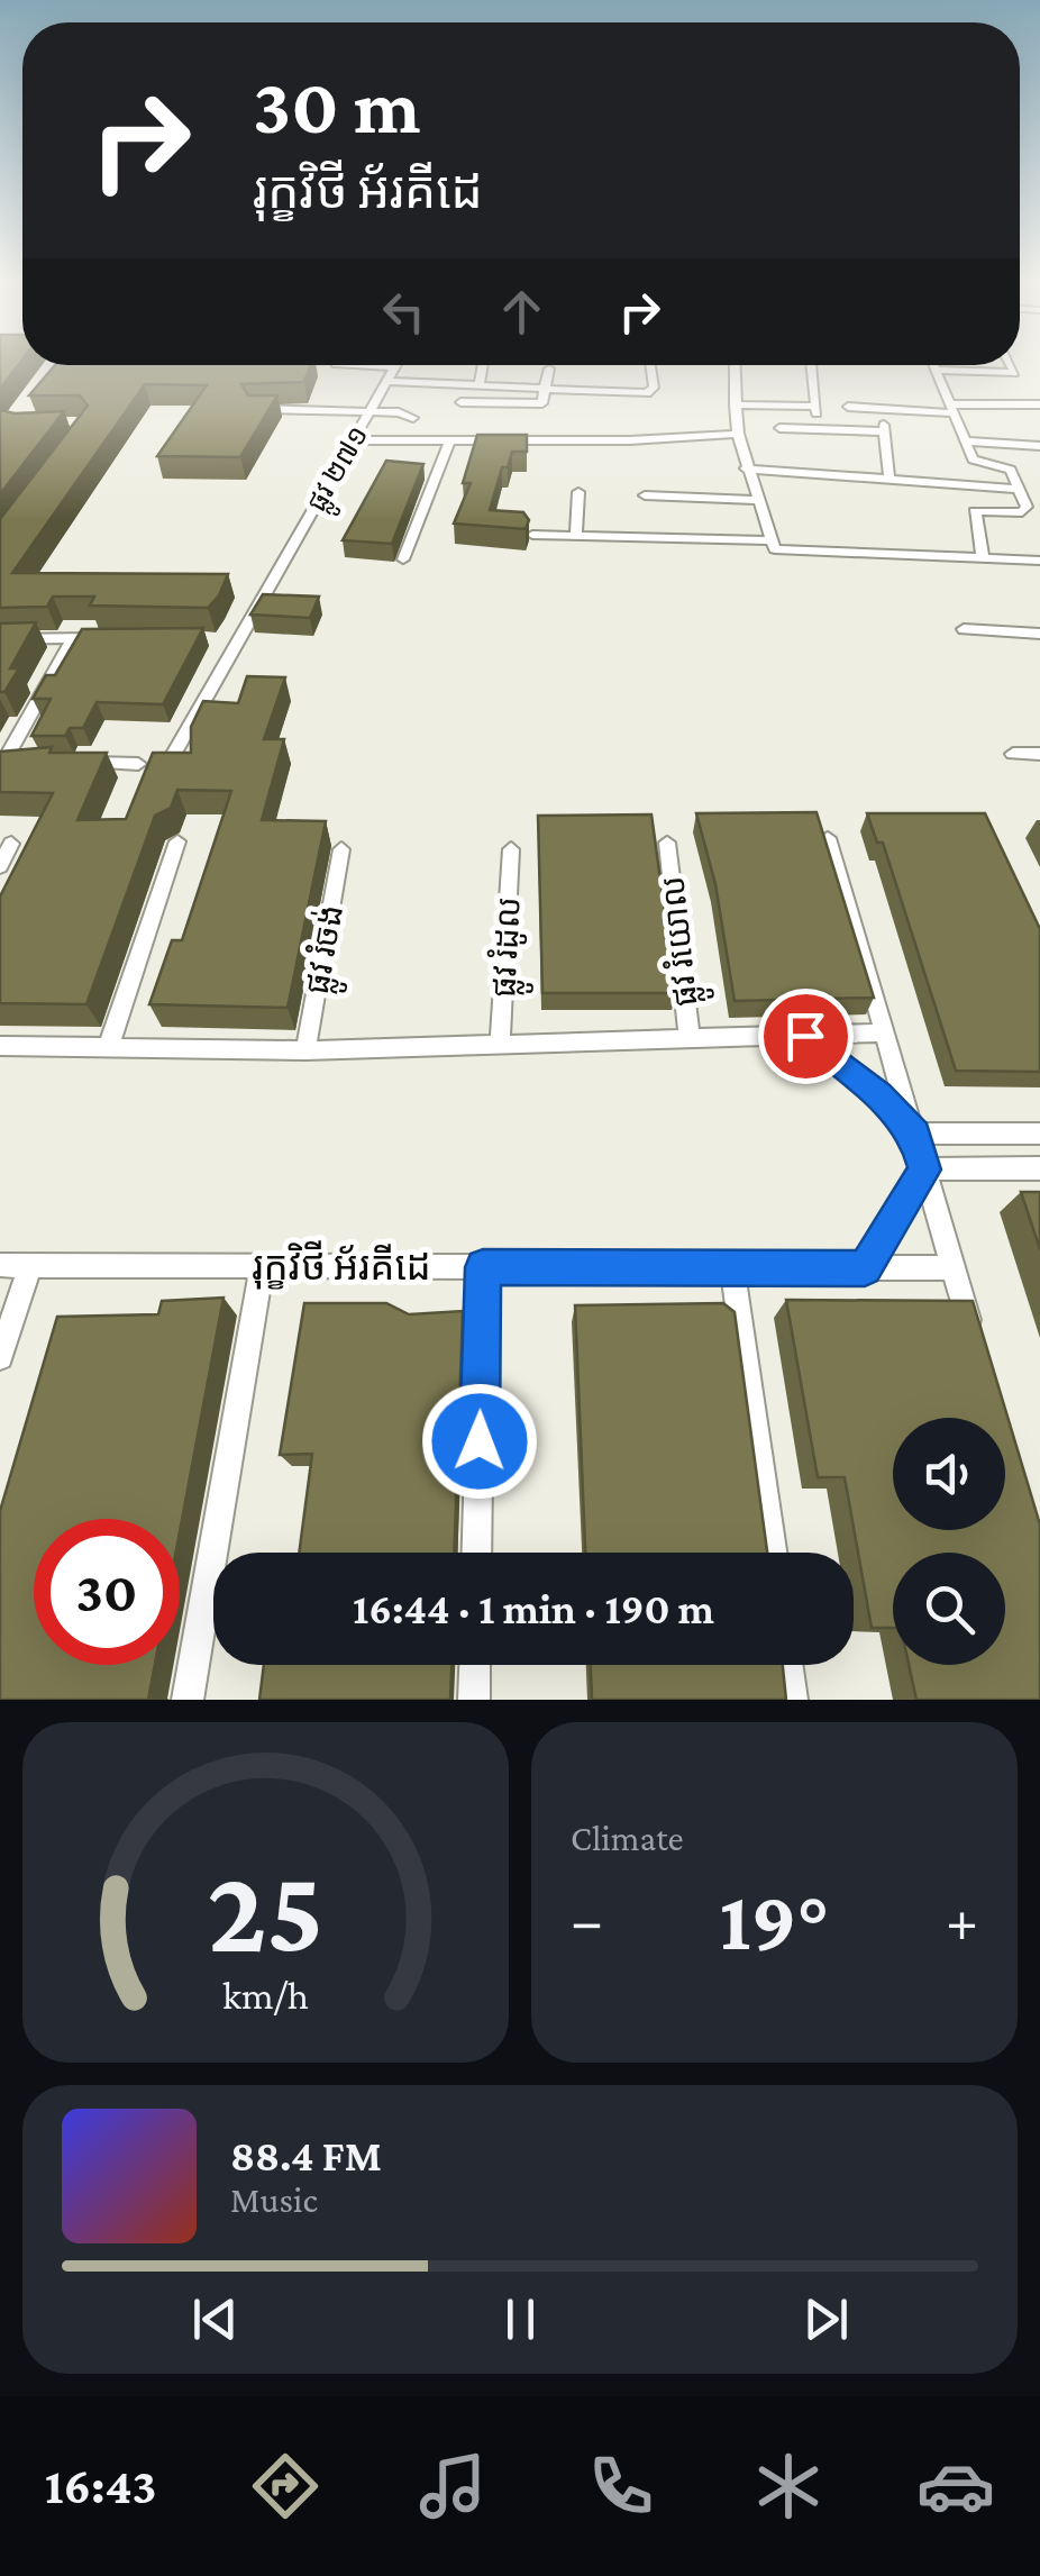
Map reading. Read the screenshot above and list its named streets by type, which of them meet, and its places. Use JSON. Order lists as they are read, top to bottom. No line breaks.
{"streets":{"street":["ផ្លូវ ២៧១","ផ្លូវ រំយោល","ផ្លូវ រំដូល","ផ្លូវ រំចង់","រុក្ខវិថី អ័រគីដេ"]},"page":{"turn":["30 m","រុក្ខវិថី អ័រគីដេ"],"limit":"30","trip":"16:44 · 1 min · 190 m","tile":"Climate","heat":["−","19°","+"],"song":["88.4 FM","Music"],"tabs":"16:43","gauge":["25","km/h"]}}
